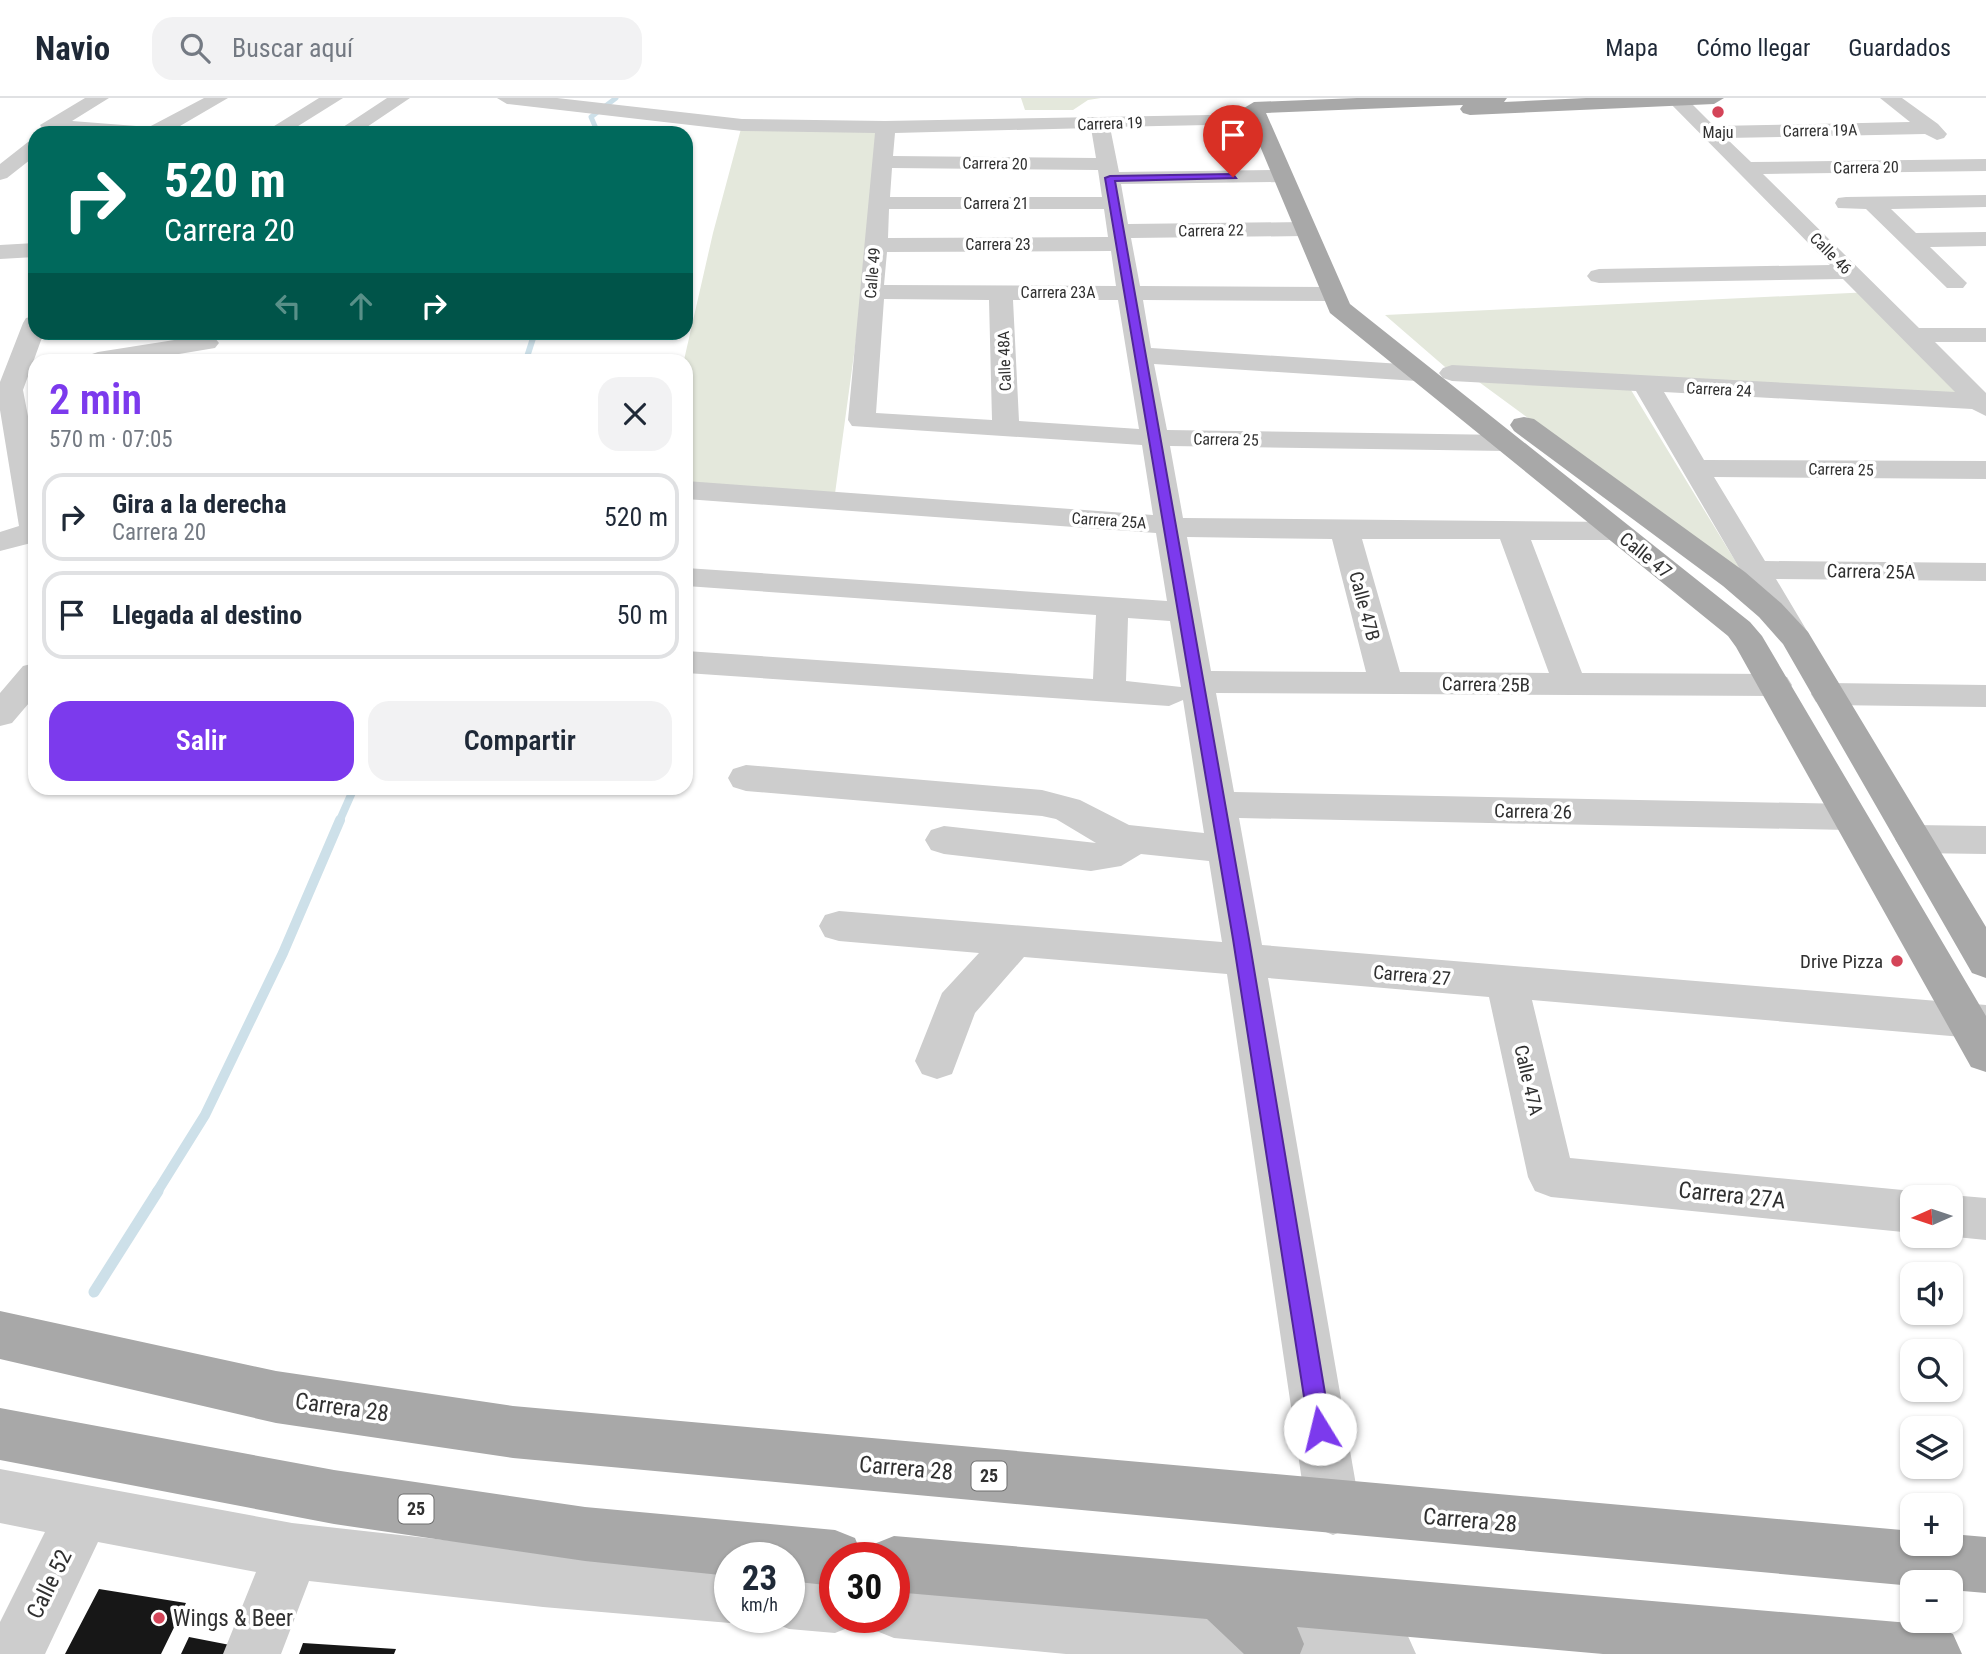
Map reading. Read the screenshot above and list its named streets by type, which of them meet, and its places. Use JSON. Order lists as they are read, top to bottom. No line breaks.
{"streets":{"main road":["Carrera 19","Calle 47","Carrera 28","25"],"street":["Carrera 19A","Carrera 20","Carrera 21","Carrera 22","Carrera 23","Calle 46","Calle 49","Carrera 23A","Calle 48A","Carrera 24","Carrera 25","Carrera 25A","Calle 47B","Carrera 25B","Carrera 26","Carrera 27","Calle 47A","Carrera 27A","Calle 52"]},"crossings":[["Carrera 19","Calle 46"],["Carrera 19","Calle 49"],["Carrera 19","Calle 47"],["Carrera 19A","Calle 46"],["Carrera 20","Carrera 21"],["Carrera 20","Carrera 22"],["Carrera 20","Carrera 23"],["Carrera 20","Calle 46"],["Carrera 20","Calle 49"],["Carrera 20","Calle 47"],["Carrera 21","Carrera 22"],["Carrera 21","Carrera 23"],["Carrera 21","Calle 49"],["Carrera 22","Carrera 23"],["Carrera 22","Calle 47"],["Carrera 23","Calle 49"],["Calle 46","Carrera 24"],["Calle 49","Carrera 23A"],["Calle 49","Carrera 25"],["Carrera 23A","Calle 48A"],["Carrera 23A","Calle 47"],["Calle 48A","Carrera 25"],["Carrera 24","Calle 47"],["Carrera 25","Calle 47"],["Carrera 25A","Calle 47"],["Carrera 25A","Calle 47B"],["Calle 47","Carrera 25B"],["Calle 47","Carrera 26"],["Calle 47","Carrera 27"],["Calle 47B","Carrera 25B"],["Carrera 27","Calle 47A"],["Calle 47A","Carrera 27A"]],"places":["Maju","Drive Pizza","Wings & Beer"],"north":"left","page":{"header":"Navio","search":"Buscar aquí","nav":["Mapa","Cómo llegar","Guardados"],"turn":["520 m","Carrera 20"],"heading":["2 min","570 m · 07:05"],"list":[{"name":"Gira a la derecha","note":"Carrera 20","value":"520 m"},{"name":"Llegada al destino","value":"50 m"}],"buttons":["Salir","Compartir"],"map_buttons":["+","−"],"speed":"23 km/h","limit":"30"}}
